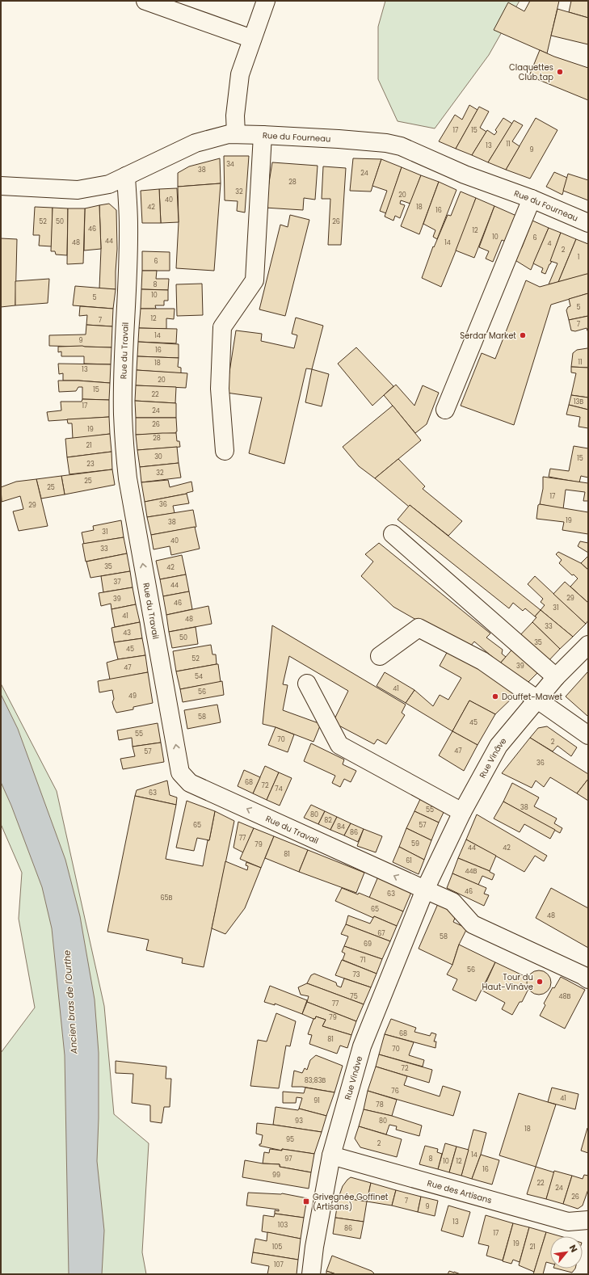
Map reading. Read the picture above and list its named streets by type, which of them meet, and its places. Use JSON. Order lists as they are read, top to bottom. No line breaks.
{"streets":{"street":["Rue du Fourneau","Rue du Travail","Rue Vinâve","Rue des Artisans"]},"crossings":[["Rue du Fourneau","Rue du Travail"],["Rue du Travail","Rue Vinâve"],["Rue Vinâve","Rue des Artisans"]],"one_way":["Rue du Travail"],"water":["Ancien bras de l'Ourthe"],"places":{"other":["Claquettes Club tap","Serdar Market","Douffet-Mawet","Tour du Haut-Vinâve"],"transit":["Grivegnée Goffinet (Artisans)"]},"house_numbers":["17","15","11","13","9","34","38","24","28","32","20","40","42","18","16","52","50","26","46","12","10","6","44","48","14","4","2","1","6","8","10","5","5","12","7","7","14","9","16","11","18","13","20","15","22","13B","17","24","26","19","28","21","30","15","23","32","25","25","17","36","29","19","38","31","40","33","35","42","37","44","29","39","46","31","41","48","33","43","50","35","45","52","39","47","54","41","56","49","58","45","55","70","2","47","57","36","68","72","74","63","38","55","80","82","65","57","84","86","77","59","79","44","42","81","61","44B","46","63","65B","65","48","67","58","69","71","56","73","75","48B","77","79","68","81","70","72","83;83B","76","41","91","78","93","80","18","95","2","14","97","8","10","12","16","99","22","24","26","7","9","13","103","86","17","19","105","21","107"],"north":"top right"}
